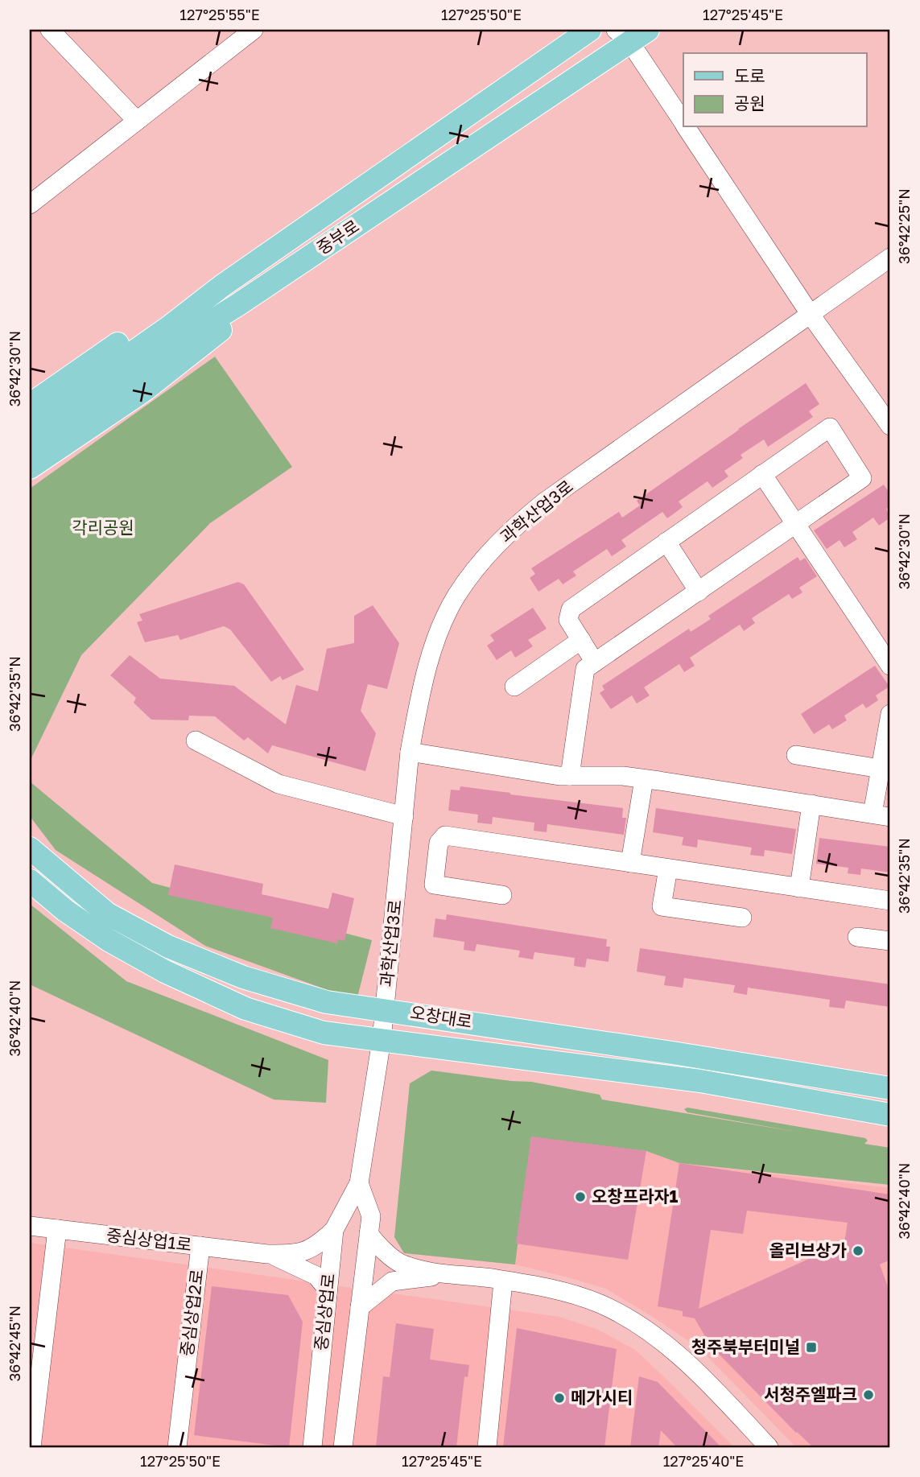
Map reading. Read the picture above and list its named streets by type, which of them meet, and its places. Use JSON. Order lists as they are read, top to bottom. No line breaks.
{"streets":{"main road":["중부로","오창대로"],"street":["과학산업3로","중심상업1로","중심상업로","중심상업2로"]},"crossings":[["과학산업3로","오창대로"],["과학산업3로","중심상업로"],["오창대로","중심상업로"],["중심상업1로","중심상업2로"]],"parks":["각리공원"],"places":{"other":["오창프라자1","올리브상가","서청주엘파크","메가시티"],"transit":["청주북부터미널"]},"legend":["도로","공원"],"coordinates":["127°25'55\"E","127°25'50\"E","127°25'45\"E","36°42'25\"N","36°42'30\"N","36°42'35\"N","36°42'40\"N","36°42'45\"N","127°25'40\"E"]}
